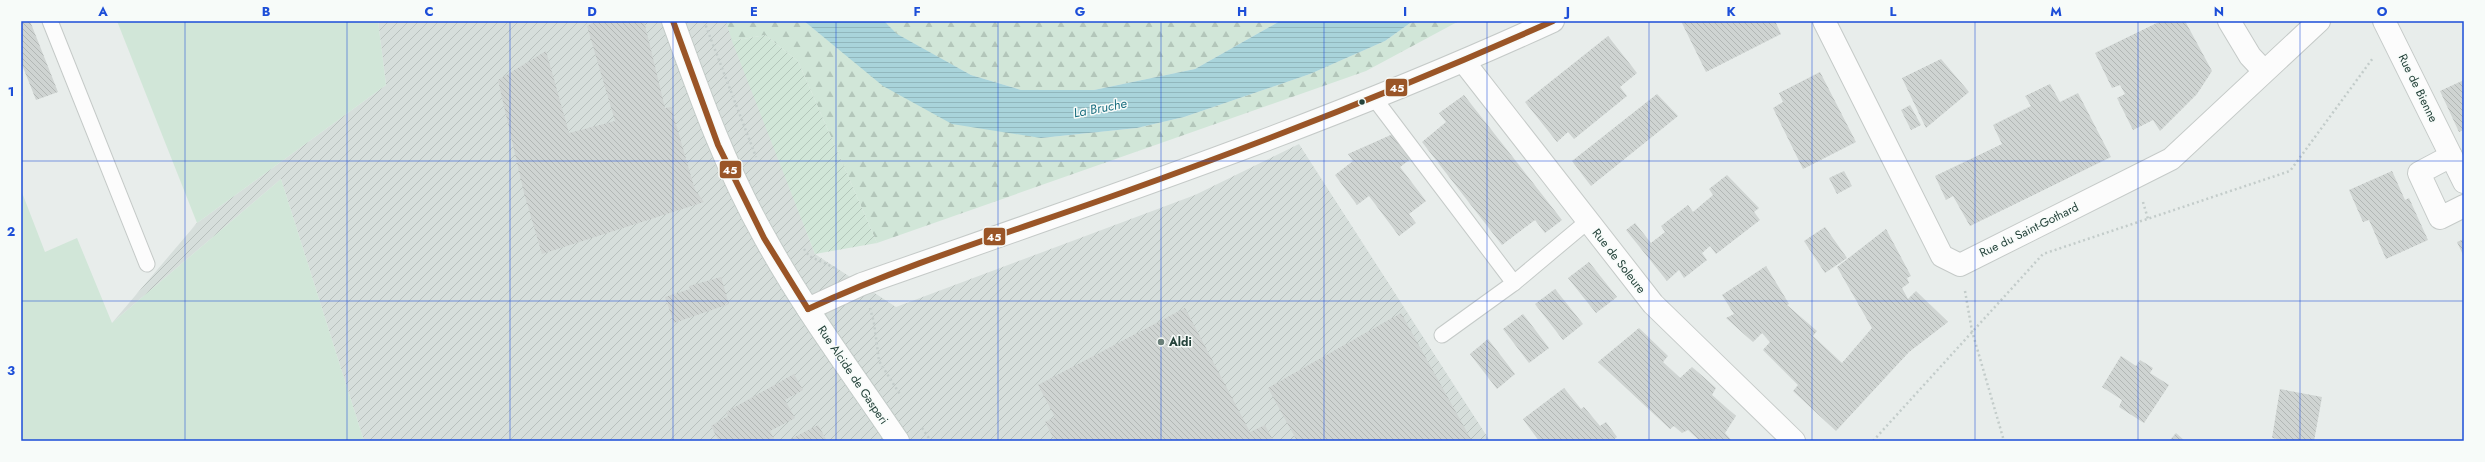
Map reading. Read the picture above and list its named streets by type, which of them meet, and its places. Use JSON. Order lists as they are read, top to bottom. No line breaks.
{"streets":{"street":["Rue de Bienne","Rue du Saint-Gothard","Rue de Soleure","Rue Alcide de Gasperi"]},"water":["La Bruche"],"places":["Aldi"],"lines":["transit line 45"],"grid":{"columns":["A","B","C","D","E","F","G","H","I","J","K","L","M","N","O"],"rows":["1","2","3"]}}
